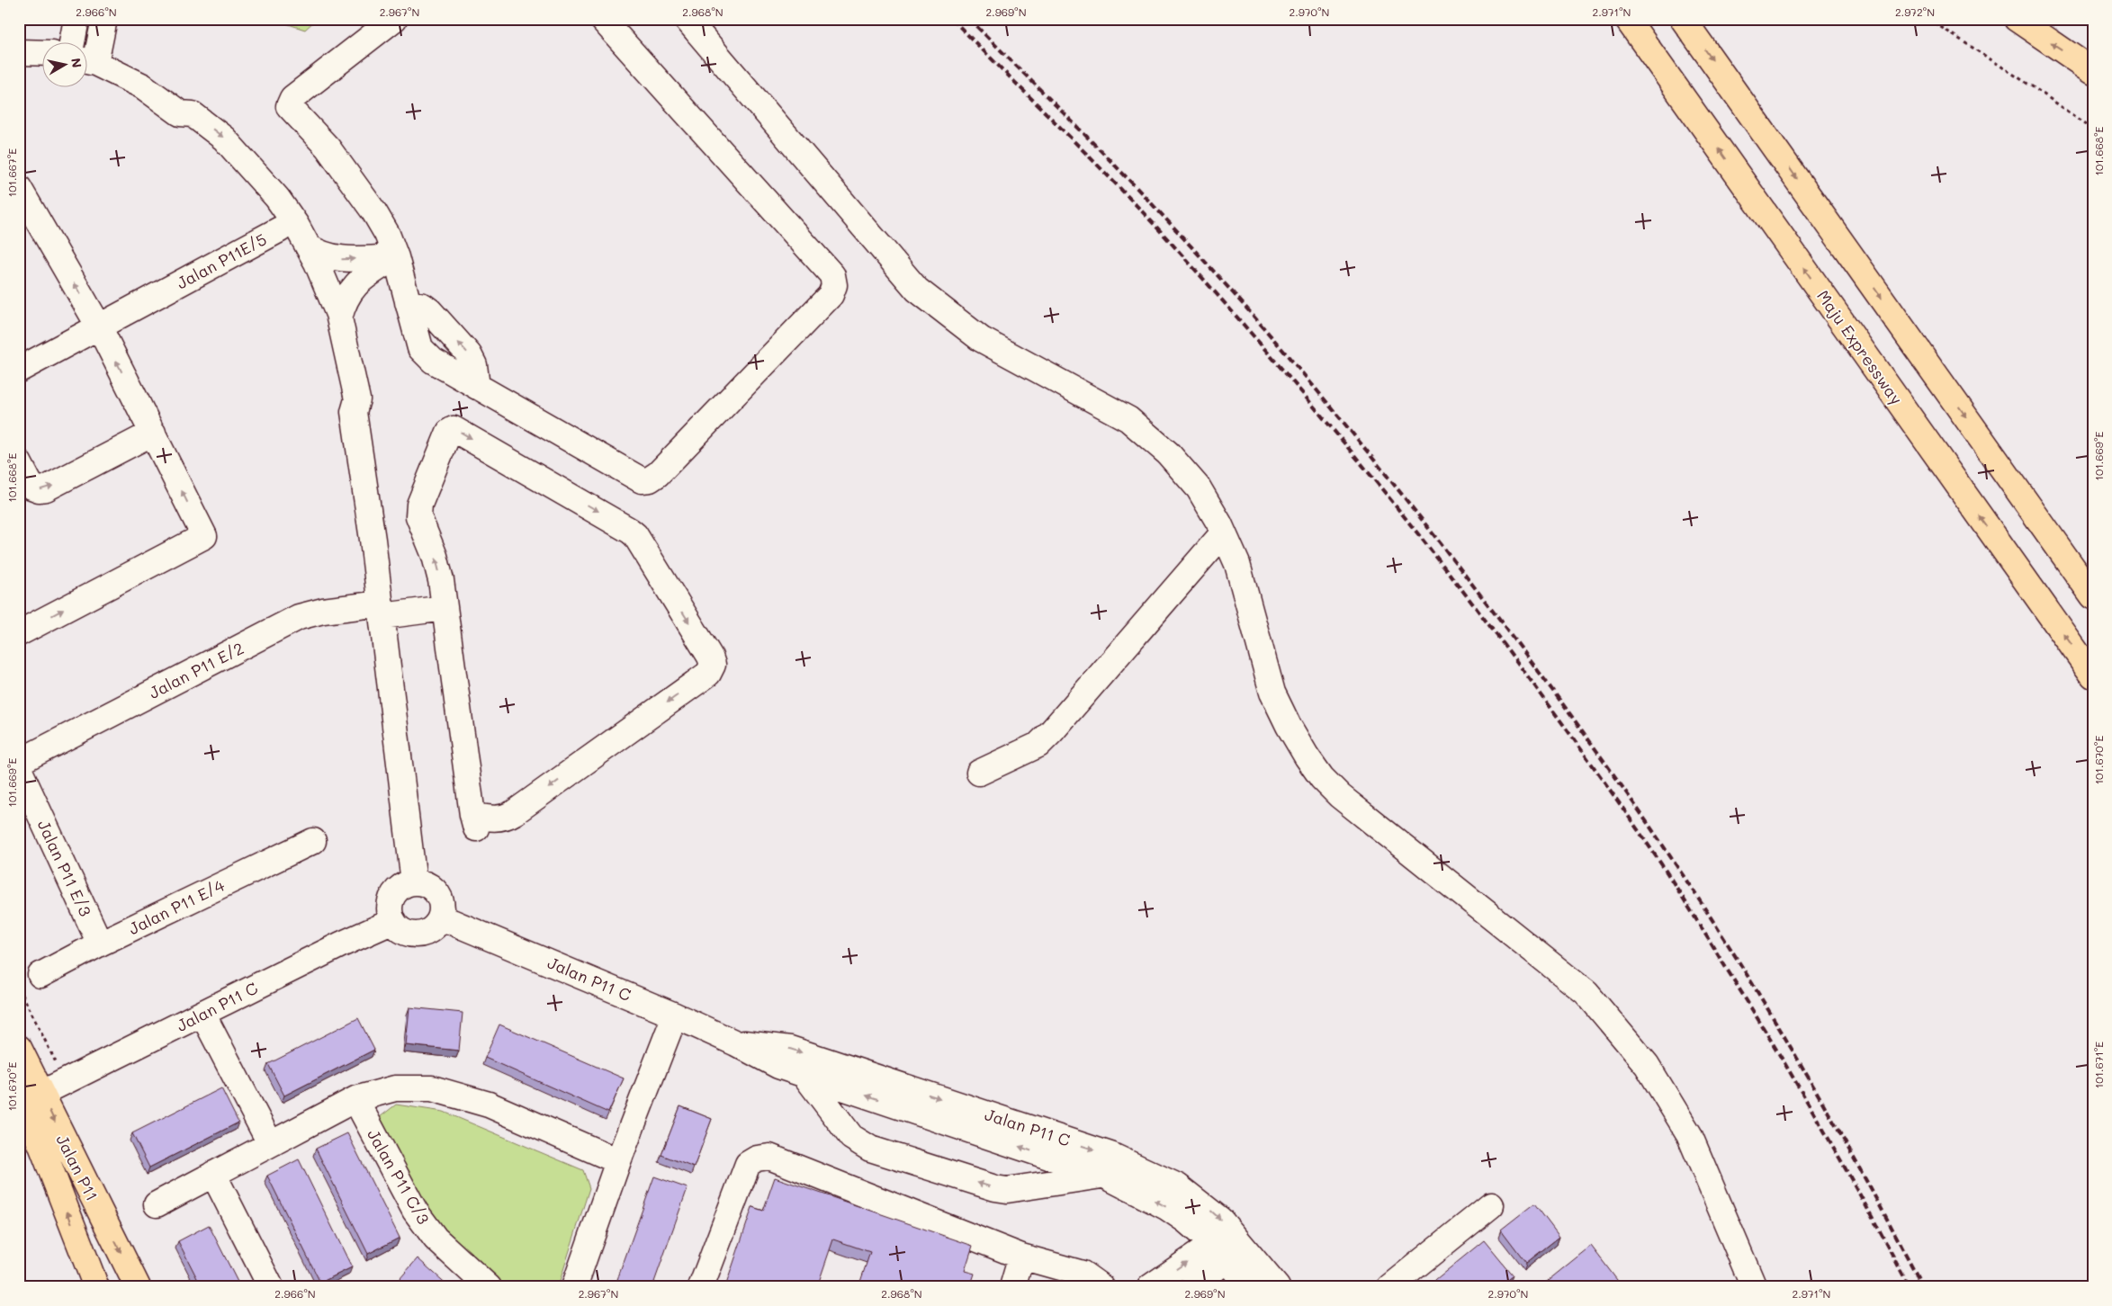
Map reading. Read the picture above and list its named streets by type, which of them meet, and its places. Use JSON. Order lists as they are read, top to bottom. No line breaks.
{"streets":{"main road":["Maju Expressway","Jalan P11"],"street":["Jalan P11E/5","Jalan P11 E/2","Jalan P11 E/3","Jalan P11 E/4","Jalan P11 C","Jalan P11 C/3"]},"crossings":[["Jalan P11 E/3","Jalan P11 E/4"],["Jalan P11 C","Jalan P11"]],"north":"right","coordinates":["2.966°N","2.967°N","2.968°N","2.969°N","2.970°N","2.971°N","2.972°N","101.668°E","101.667°E","101.669°E","101.670°E","101.671°E"]}
